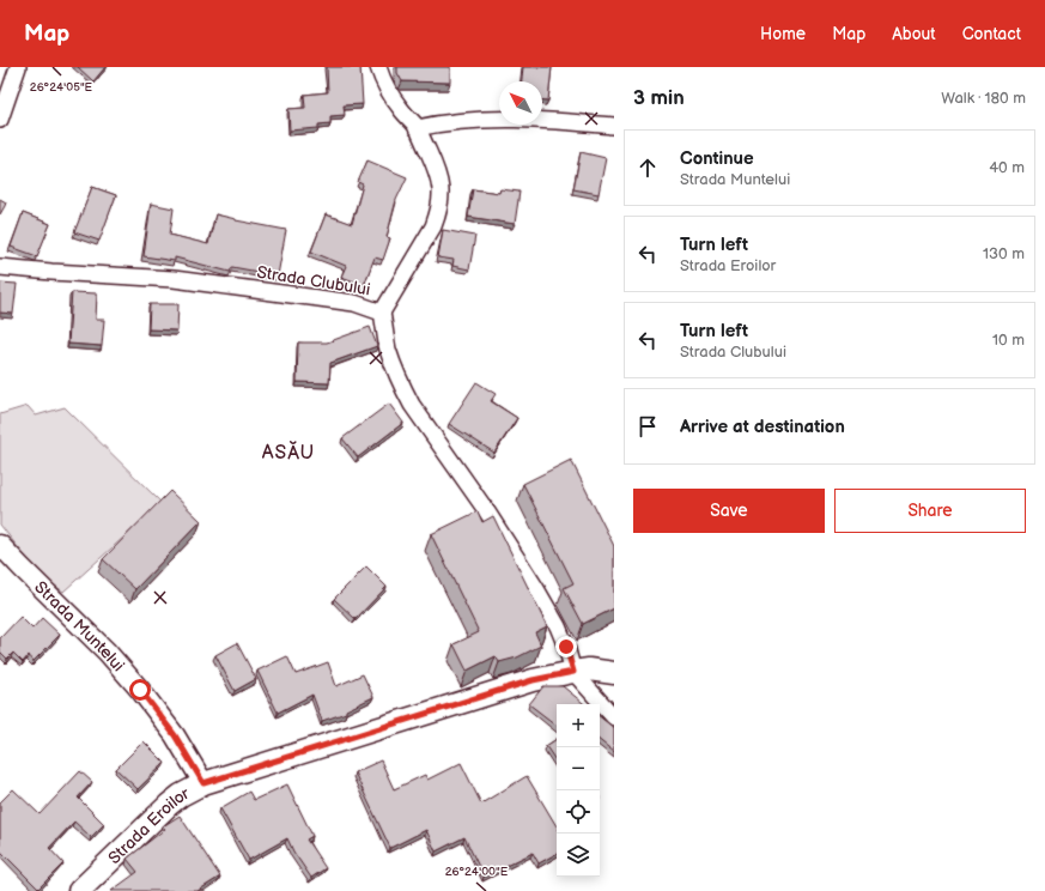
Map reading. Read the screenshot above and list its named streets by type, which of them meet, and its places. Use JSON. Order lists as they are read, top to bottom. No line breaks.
{"streets":{"main road":["Strada Eroilor"],"street":["Strada Clubului","Strada Muntelui"]},"crossings":[["Strada Clubului","Strada Eroilor"],["Strada Muntelui","Strada Eroilor"]],"districts":["ASĂU"],"north":"top left","page":{"header":"Map","nav":["Home","Map","About","Contact"],"heading":["3 min","Walk · 180 m"],"list":[["Continue","Strada Muntelui","40 m"],["Turn left","Strada Eroilor","130 m"],["Turn left","Strada Clubului","10 m"],"Arrive at destination"],"buttons":["Save","Share"],"map_buttons":["+","−"]},"coordinates":["26°24'05\"E","26°24'00\"E"]}
